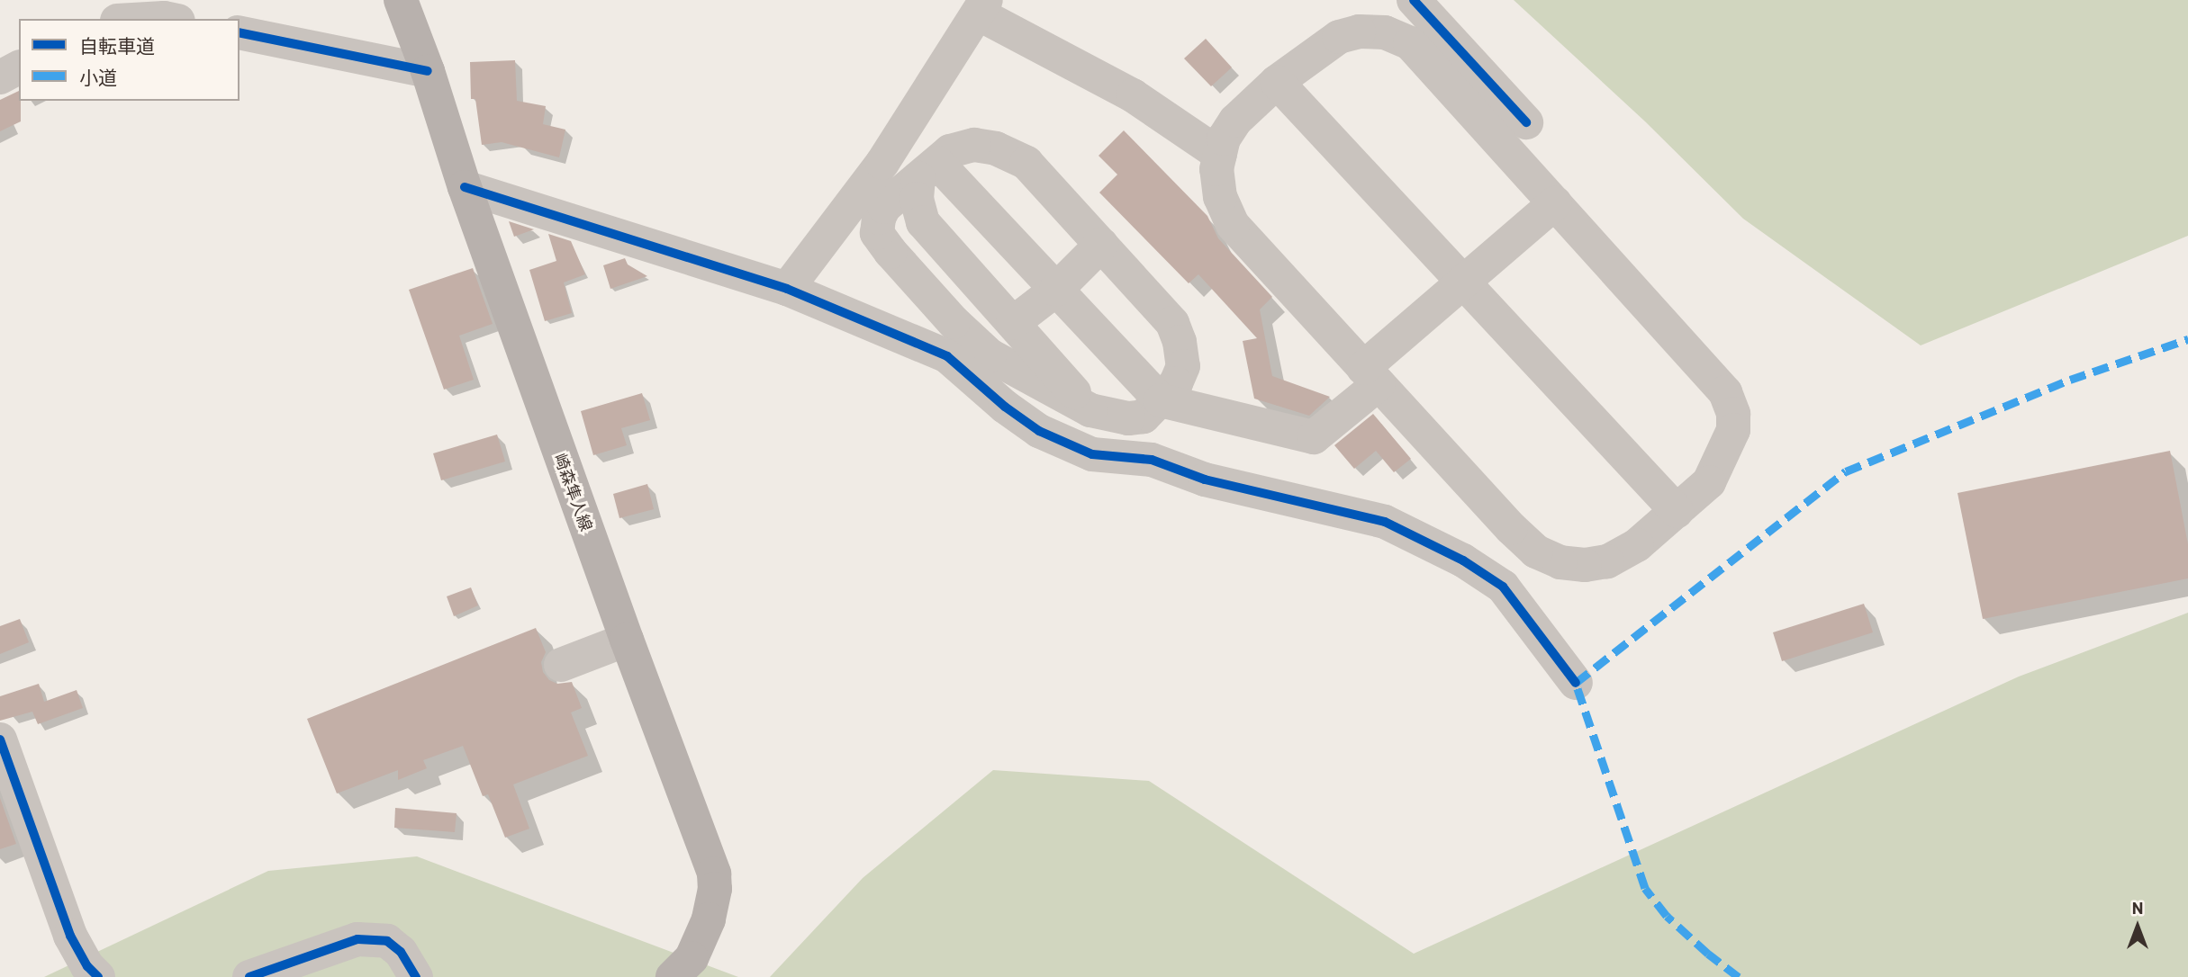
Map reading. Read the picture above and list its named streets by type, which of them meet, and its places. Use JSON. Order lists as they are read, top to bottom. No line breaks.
{"streets":{"main road":["崎森隼人線"]},"legend":["自転車道","小道"],"north":"top"}
